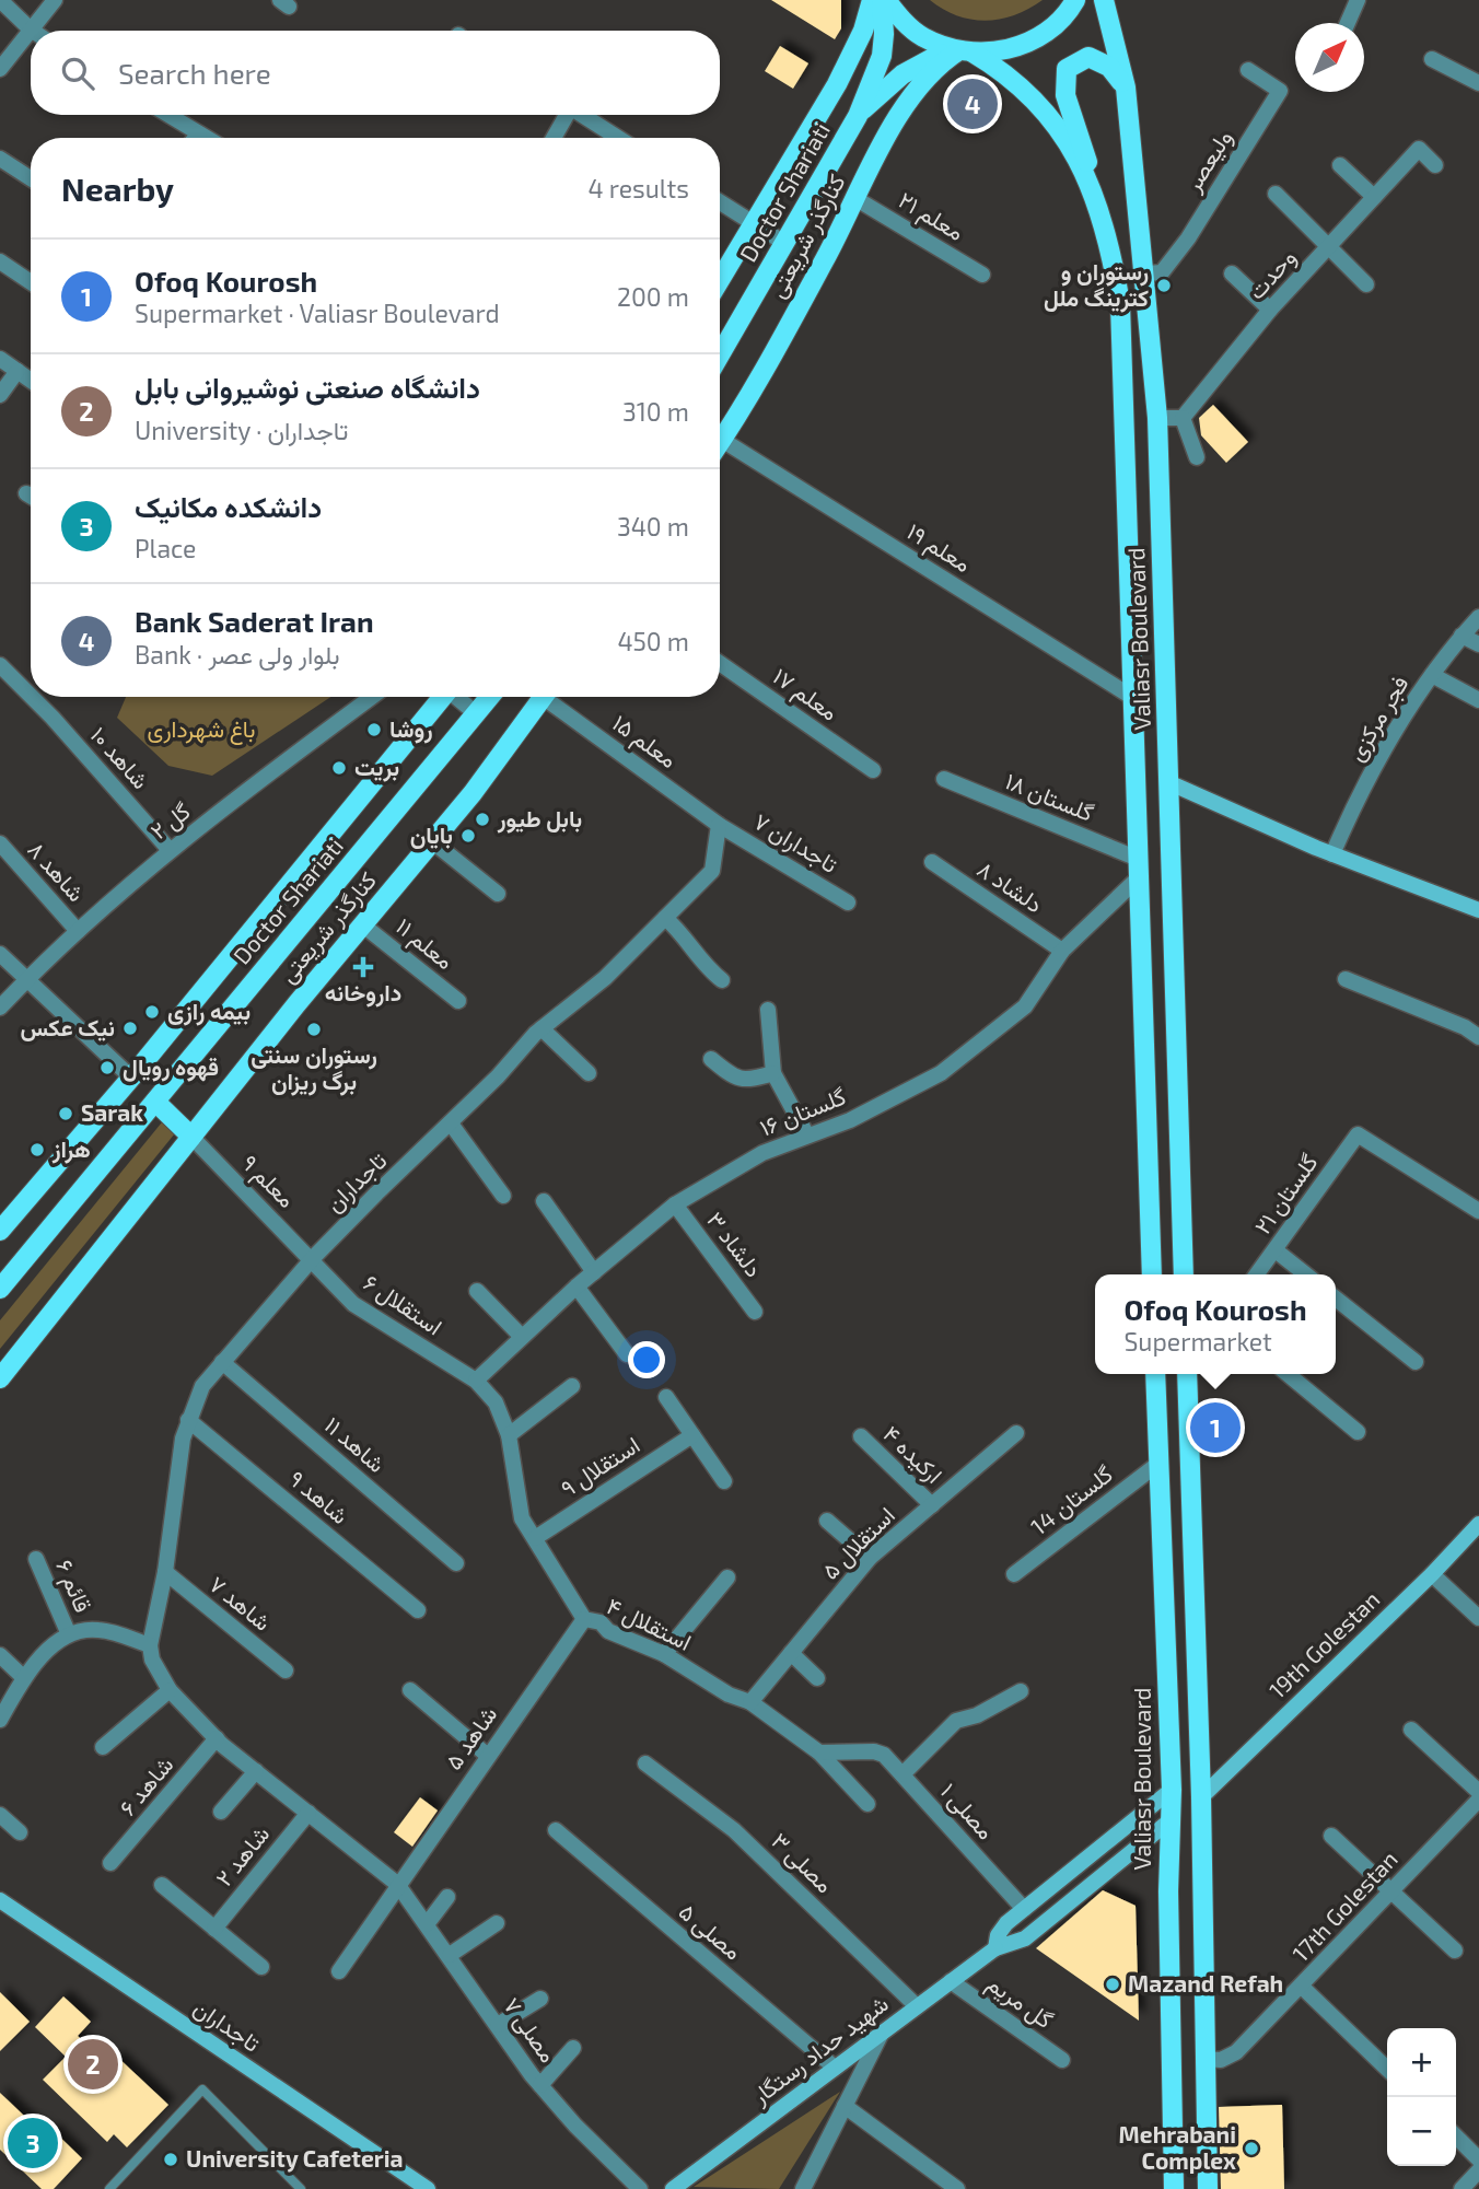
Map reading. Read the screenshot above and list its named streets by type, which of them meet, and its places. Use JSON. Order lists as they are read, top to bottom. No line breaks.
{"streets":{"main road":["Doctor Shariati","کنارگذر شریعتی","Valiasr Boulevard","تاجداران","19th Golestan","شهید حداد رستگار"],"street":["ولیعصر","معلم ۲۱","وحدت","معلم ۱۹","معلم ۱۷","فجر مرکزی","معلم ۱۵","شاهد ۱۰","گلستان ۱۸","گل ۲","تاجداران ۷","شاهد ۸","دلشاد ۸","معلم ۱۱","گلستان ۱۶","معلم ۹","گلستان ۲۱","دلشاد ۳","استقلال ۶","شاهد ۱۱","ارکیده ۴","استقلال ۹","شاهد ۹","گلستان 14","استقلال ۵","قائم ۶","شاهد ۷","استقلال ۴","شاهد ۵","شاهد ۶","مصلی ۱","شاهد ۲","مصلی ۳","17th Golestan","مصلی ۵","گل مریم","مصلی ۷"]},"crossings":[["ولیعصر","Valiasr Boulevard"],["معلم ۲۱","کنارگذر شریعتی"],["کنارگذر شریعتی","معلم ۱۹"],["کنارگذر شریعتی","معلم ۱۱"],["کنارگذر شریعتی","معلم ۹"],["معلم ۱۹","Valiasr Boulevard"],["Valiasr Boulevard","گلستان ۱۸"],["Valiasr Boulevard","گلستان ۱۶"],["Valiasr Boulevard","گلستان 14"],["Valiasr Boulevard","شهید حداد رستگار"],["معلم ۱۵","تاجداران ۷"],["معلم ۱۵","تاجداران"],["شاهد ۱۰","گل ۲"],["گل ۲","شاهد ۸"],["تاجداران ۷","تاجداران"],["دلشاد ۸","گلستان ۱۶"],["گلستان ۱۶","دلشاد ۳"],["گلستان ۱۶","استقلال ۶"],["گلستان ۱۶","استقلال ۴"],["معلم ۹","تاجداران"],["معلم ۹","استقلال ۶"],["تاجداران","استقلال ۶"],["تاجداران","شاهد ۱۱"],["تاجداران","شاهد ۹"],["تاجداران","شاهد ۷"],["تاجداران","مصلی ۷"],["استقلال ۶","استقلال ۴"],["ارکیده ۴","استقلال ۵"],["استقلال ۹","استقلال ۴"],["استقلال ۵","استقلال ۴"],["استقلال ۴","شاهد ۵"],["استقلال ۴","مصلی ۱"],["شاهد ۵","مصلی ۷"],["شاهد ۶","مصلی ۷"],["مصلی ۱","شهید حداد رستگار"],["شاهد ۲","مصلی ۷"],["مصلی ۳","شهید حداد رستگار"],["مصلی ۵","شهید حداد رستگار"],["گل مریم","شهید حداد رستگار"]],"parks":["باغ شهرداری"],"places":{"other":["رستوران و کترینگ ملل","روشا","بریت","بابل طیور","بایان","بیمه رازی","نیک عکس","رستوران سنتی برگ ریزان","قهوه رویال","Sarak","هراز","Mazand Refah","Mehrabani Complex","University Cafeteria"],"health":["داروخانه"]},"north":"top right","page":{"search":"Search here","pins":["4","1","2","3"],"heading":["Nearby","4 results"],"list":[{"mark":"1","name":"Ofoq Kourosh","note":"Supermarket · Valiasr Boulevard","value":"200 m"},{"mark":"2","name":"دانشگاه صنعتی نوشیروانی بابل","note":"University · تاجداران","value":"310 m"},{"mark":"3","name":"دانشکده مکانیک","note":"Place","value":"340 m"},{"mark":"4","name":"Bank Saderat Iran","note":"Bank · بلوار ولی عصر","value":"450 m"}],"popup":["Ofoq Kourosh","Supermarket"],"map_buttons":["+","−"]}}
